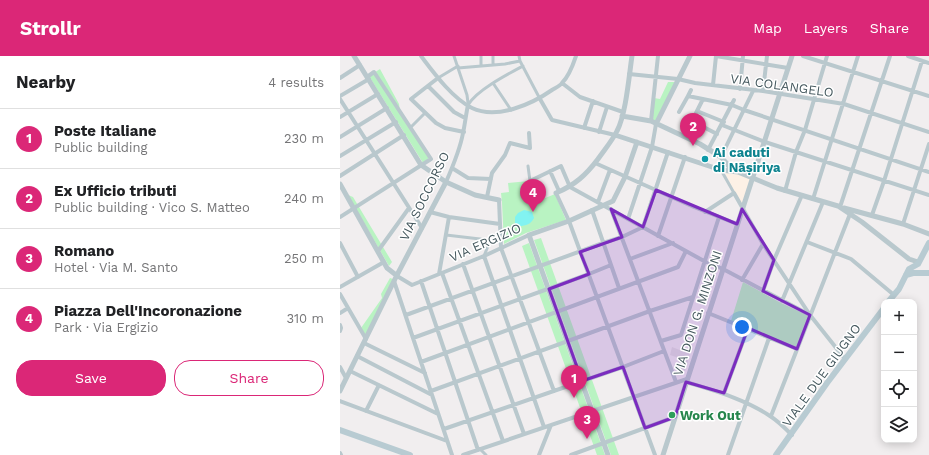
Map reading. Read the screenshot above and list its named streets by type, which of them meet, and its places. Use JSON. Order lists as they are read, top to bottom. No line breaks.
{"streets":{"main road":["VIALE DUE GIUGNO"],"street":["VIA COLANGELO","VIA SOCCORSO","VIA ERGIZIO","VIA DON G. MINZONI"]},"crossings":[["VIA COLANGELO","VIA DON G. MINZONI"],["VIA SOCCORSO","VIA ERGIZIO"]],"places":["Ai caduti di Nāṣiriya","Work Out"],"page":{"header":"Strollr","nav":["Map","Layers","Share"],"heading":["Nearby","4 results"],"list":[{"mark":"1","name":"Poste Italiane","note":"Public building","value":"230 m"},{"mark":"2","name":"Ex Ufficio tributi","note":"Public building · Vico S. Matteo","value":"240 m"},{"mark":"3","name":"Romano","note":"Hotel · Via M. Santo","value":"250 m"},{"mark":"4","name":"Piazza Dell'Incoronazione","note":"Park · Via Ergizio","value":"310 m"}],"pins":["2","4","1","3"],"map_buttons":["+","−"],"buttons":["Save","Share"]}}
